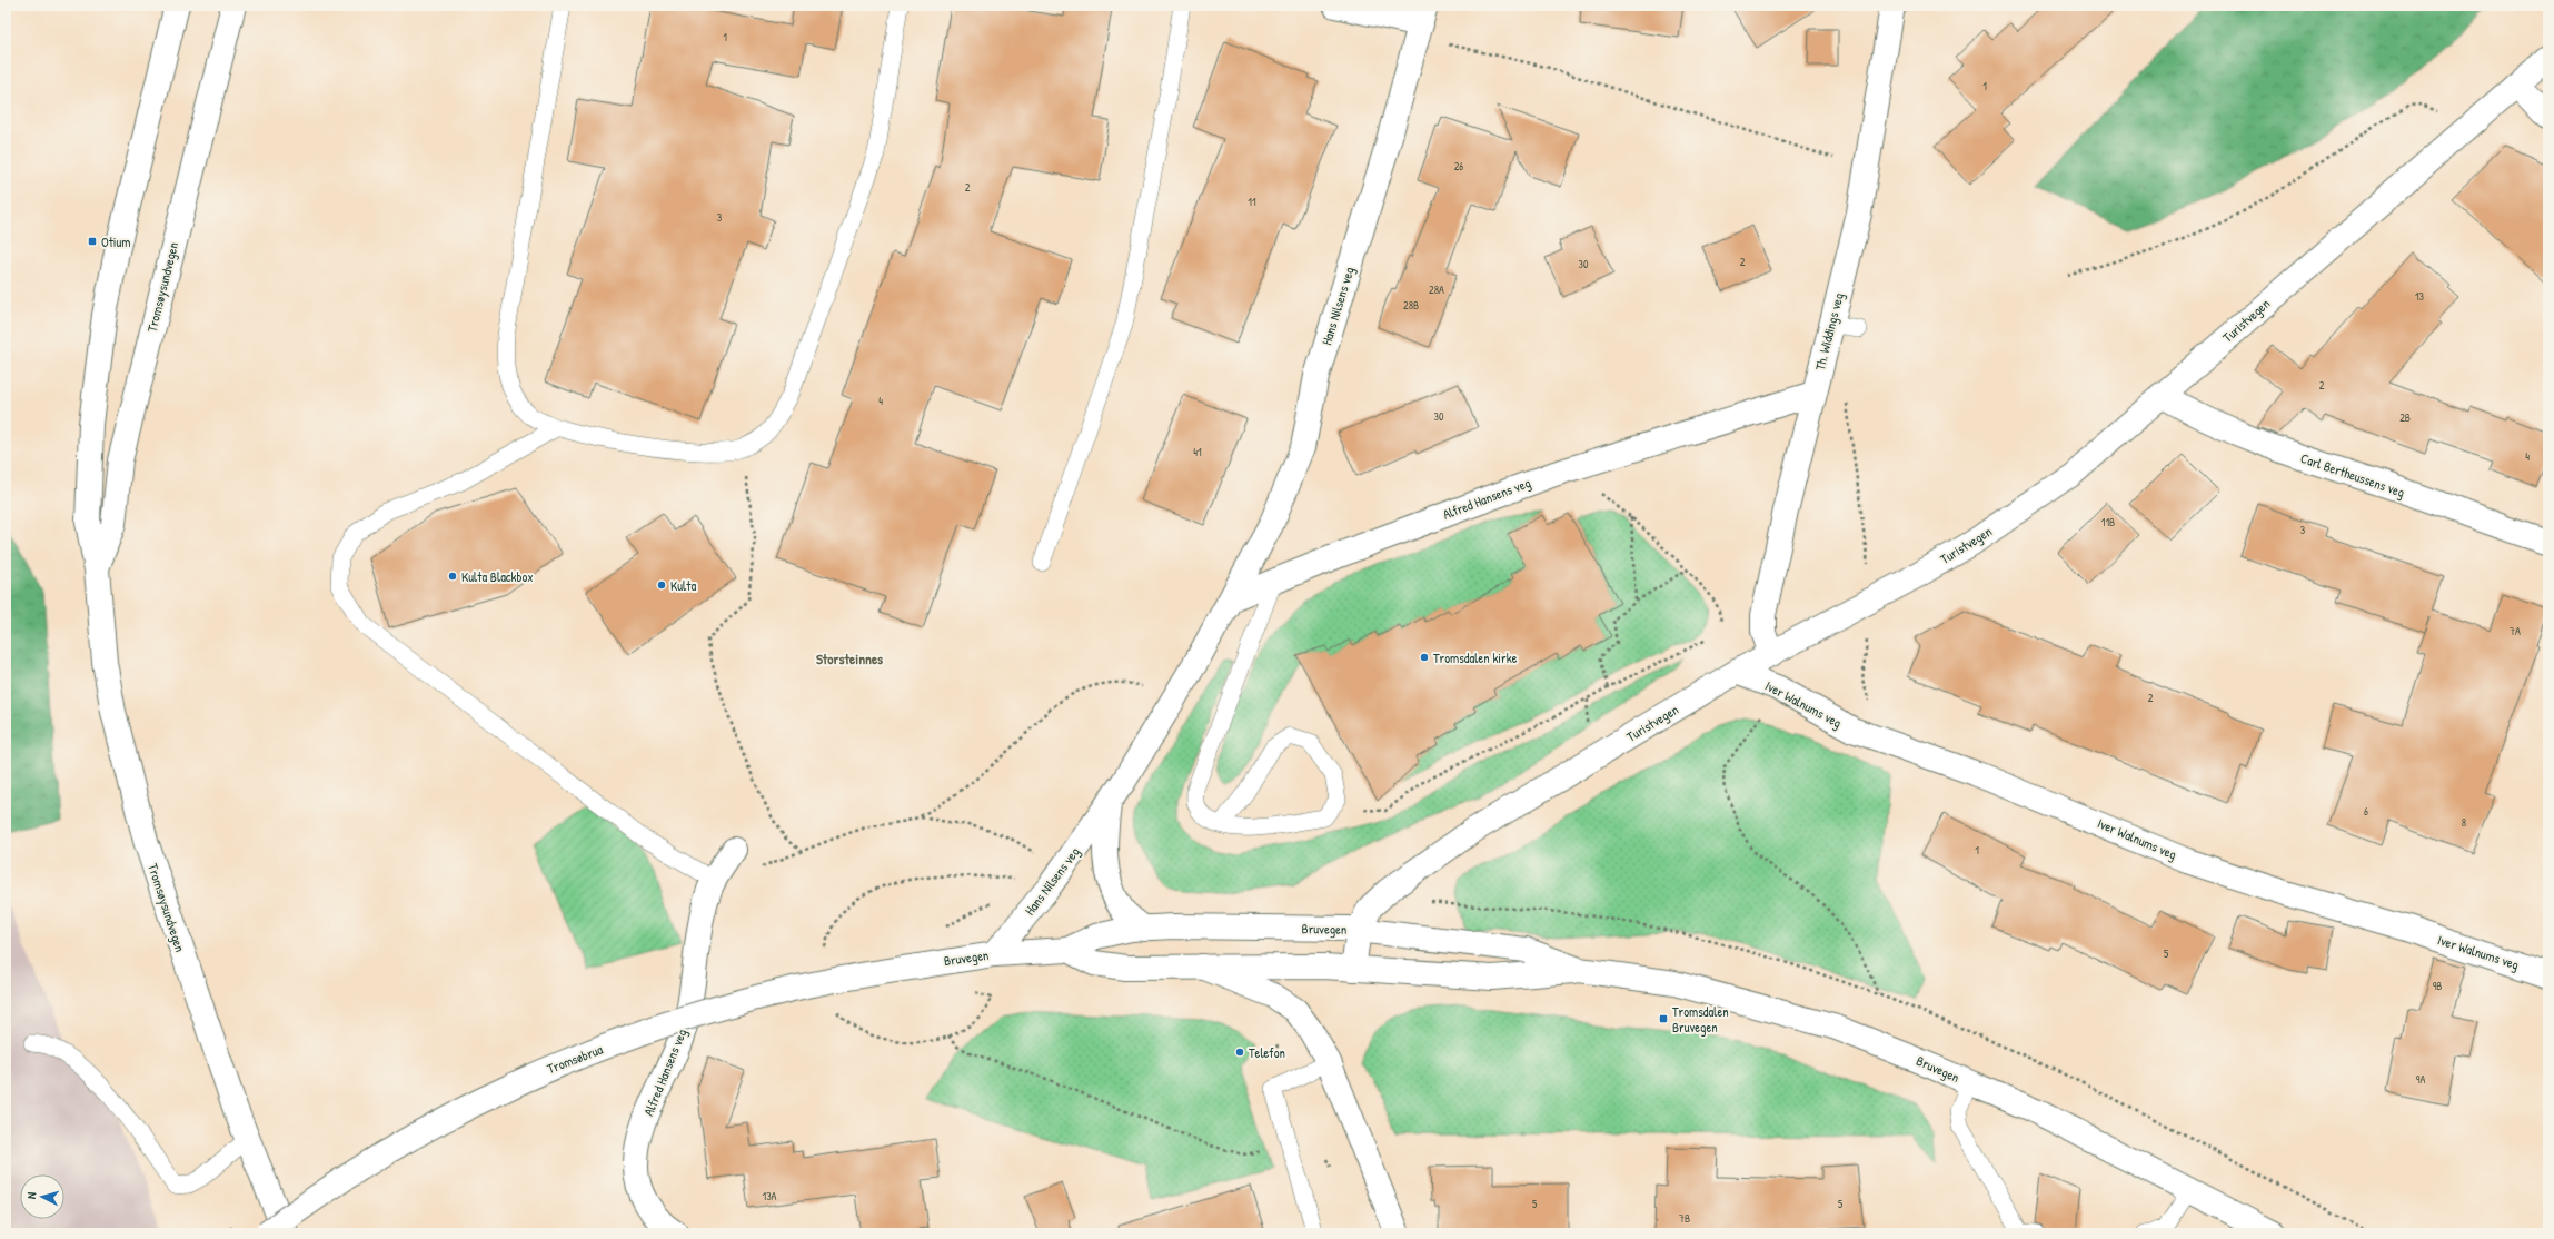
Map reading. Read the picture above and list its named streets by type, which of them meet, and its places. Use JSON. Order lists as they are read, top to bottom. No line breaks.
{"streets":{"main road":["Tromsøysundvegen","Hans Nilsens veg","Turistvegen","Th. Widdings veg","Carl Bertheussens veg","Alfred Hansens veg","Iver Walnums veg","Bruvegen","Tromsøbrua"]},"crossings":[["Hans Nilsens veg","Alfred Hansens veg"],["Hans Nilsens veg","Bruvegen"],["Turistvegen","Th. Widdings veg"],["Turistvegen","Carl Bertheussens veg"],["Turistvegen","Iver Walnums veg"],["Turistvegen","Bruvegen"],["Th. Widdings veg","Alfred Hansens veg"],["Bruvegen","Tromsøbrua"]],"districts":["Storsteinnes"],"places":{"transit":["Otium","Tromsdalen Bruvegen"],"other":["Kulta Blackbox","Kulta","Tromsdalen kirke","Telefon"]},"house_numbers":["1","1","26","2","11","3","2","30","28A","13","28B","2","4","30","2B","41","4","11B","3","7A","2","6","8","1","5","9B","9A","13A","5","5","7B"],"north":"left"}
